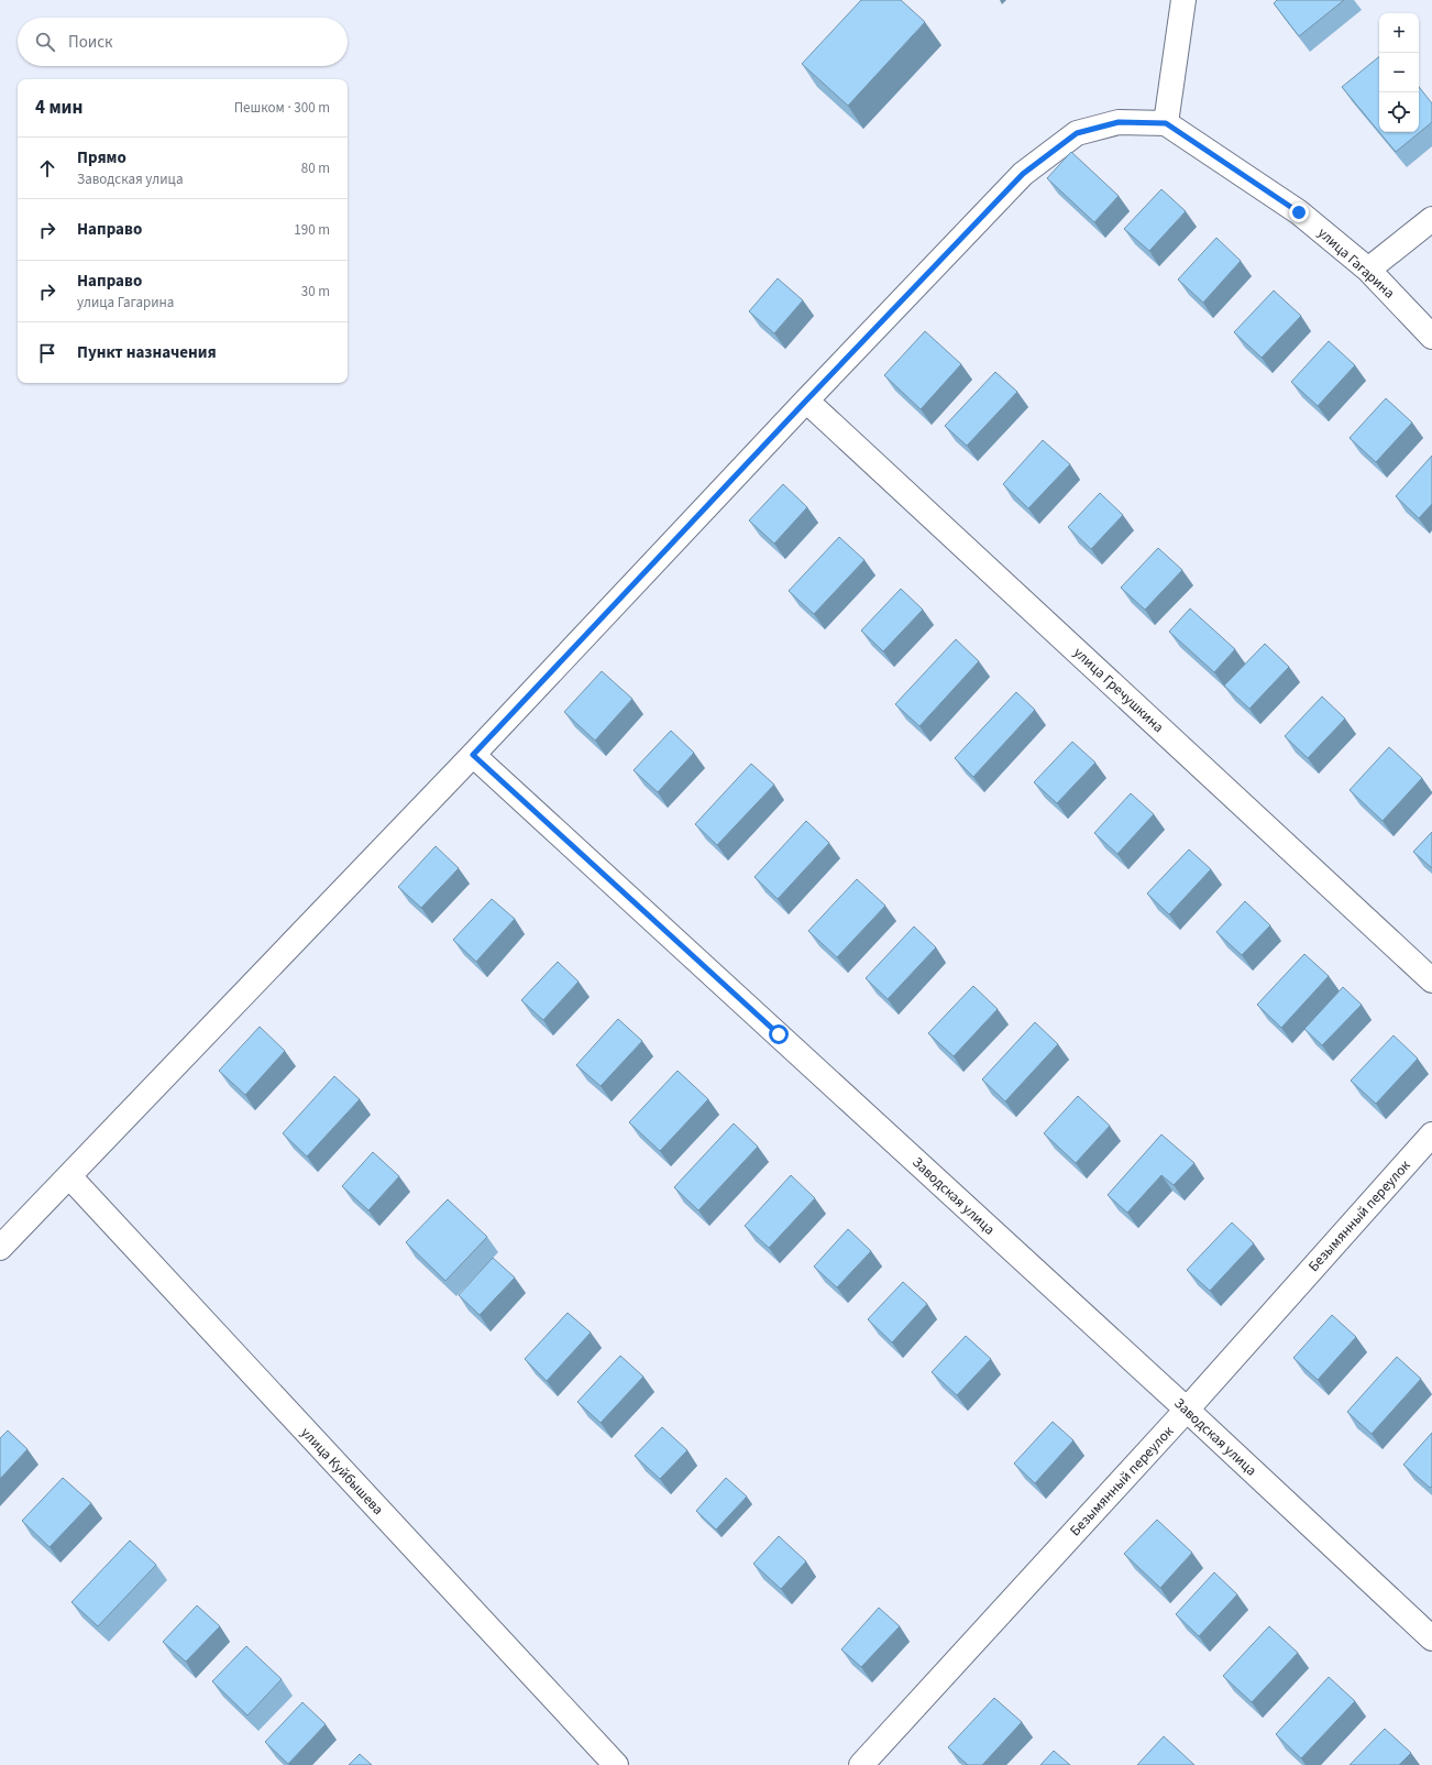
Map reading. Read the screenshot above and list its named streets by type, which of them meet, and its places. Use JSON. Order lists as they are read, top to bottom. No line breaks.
{"streets":{"street":["улица Гагарина","улица Гречушкина","Заводская улица","Безымянный переулок","улица Куйбышева"]},"crossings":[["Заводская улица","Безымянный переулок"]],"page":{"map_buttons":["+","−"],"search":"Поиск","heading":["4 мин","Пешком · 300 m"],"list":[["Прямо","Заводская улица","80 m"],["Направо","190 m"],["Направо","улица Гагарина","30 m"],"Пункт назначения"]}}
